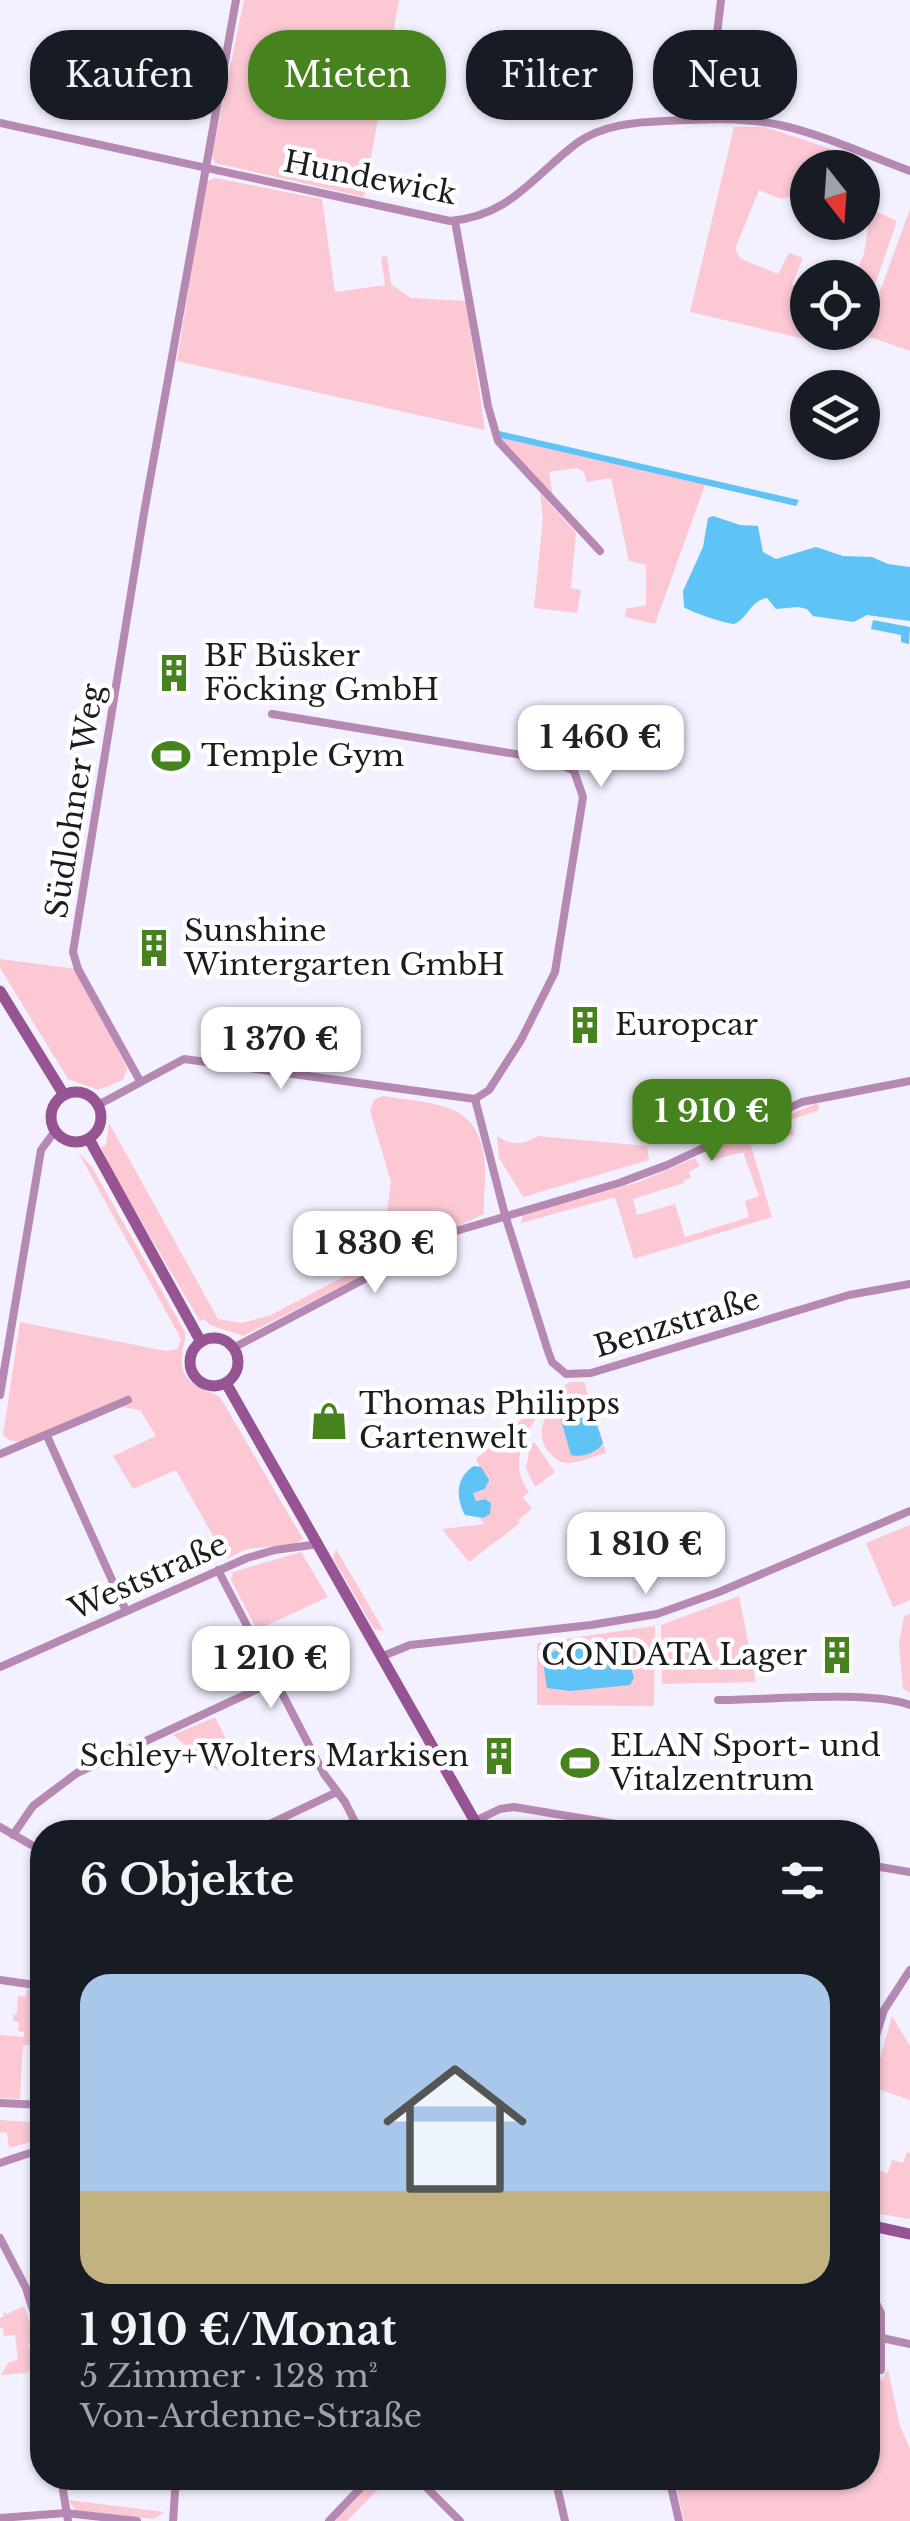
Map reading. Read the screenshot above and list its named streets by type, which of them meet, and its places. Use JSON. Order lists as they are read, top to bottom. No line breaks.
{"streets":{"street":["Hundewick","Südlohner Weg","Benzstraße","Weststraße"]},"crossings":[["Hundewick","Südlohner Weg"]],"places":{"building":["BF Büsker Föcking GmbH","Sunshine Wintergarten GmbH","Europcar","CONDATA Lager","Schley+Wolters Markisen"],"sports":["Temple Gym","ELAN Sport- und Vitalzentrum"],"shop":["Thomas Philipps Gartenwelt"]},"north":"bottom","page":{"chip":["Kaufen","Mieten","Filter","Neu"],"price":["1 460 €","1 370 €","1 910 €","1 830 €","1 810 €","1 210 €"],"heading":"6 Objekte","list":[{"name":"1 910 €/Monat","note":"5 Zimmer · 128 m² · Von-Ardenne-Straße"}]}}
